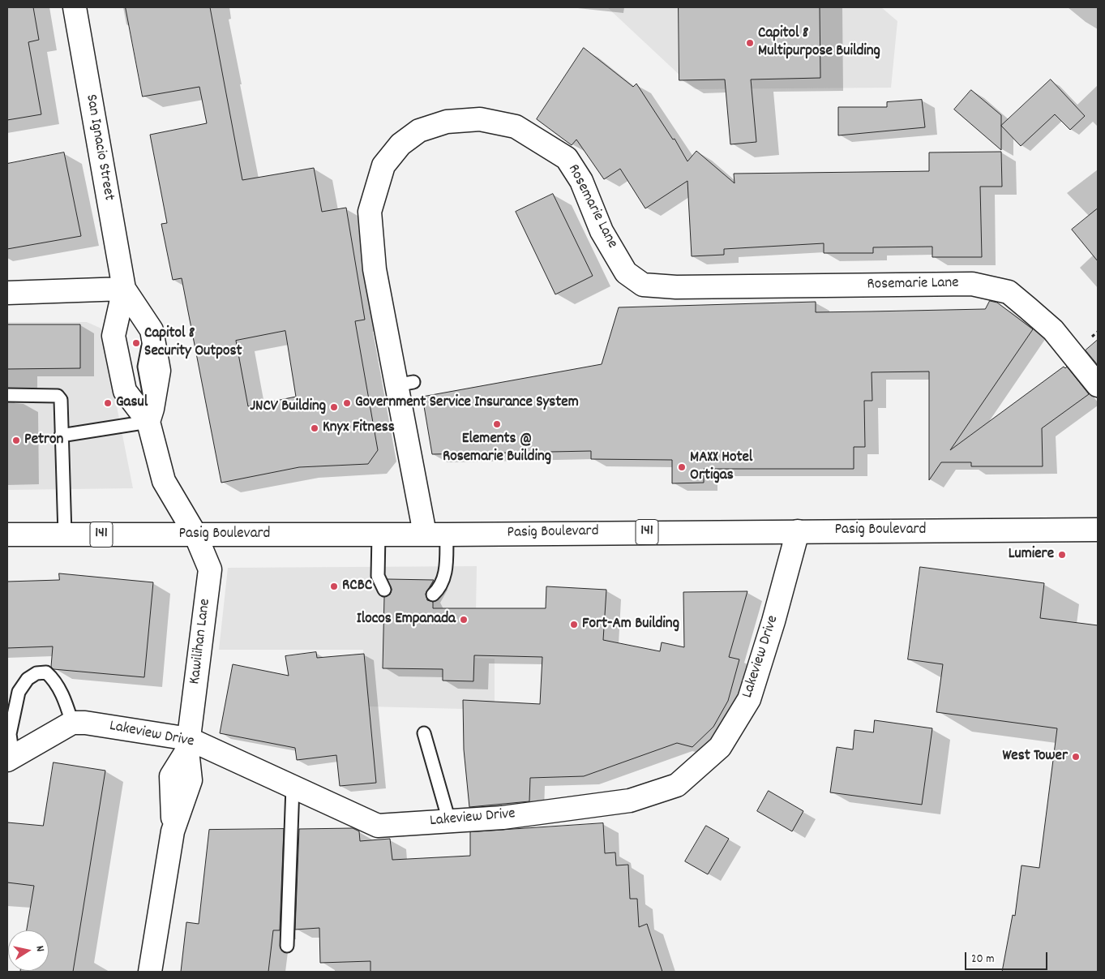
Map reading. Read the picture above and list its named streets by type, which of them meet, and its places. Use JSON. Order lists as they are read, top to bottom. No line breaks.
{"streets":{"street":["San Ignacio Street","Rosemarie Lane","Pasig Boulevard","141","Kawilihan Lane","Lakeview Drive"]},"crossings":[["San Ignacio Street","Pasig Boulevard"],["San Ignacio Street","Kawilihan Lane"],["Rosemarie Lane","Pasig Boulevard"],["Pasig Boulevard","Kawilihan Lane"],["Pasig Boulevard","Lakeview Drive"],["Kawilihan Lane","Lakeview Drive"]],"places":["Capitol 8 Multipurpose Building","Capitol 8 Security Outpost","Gasul","Government Service Insurance System","JNCV Building","Elements @ Rosemarie Building","Knyx Fitness","Petron","MAXX Hotel Ortigas","Lumiere","RCBC","Ilocos Empanada","Fort-Am Building","West Tower"],"scale_bar":"20 m","north":"right"}
